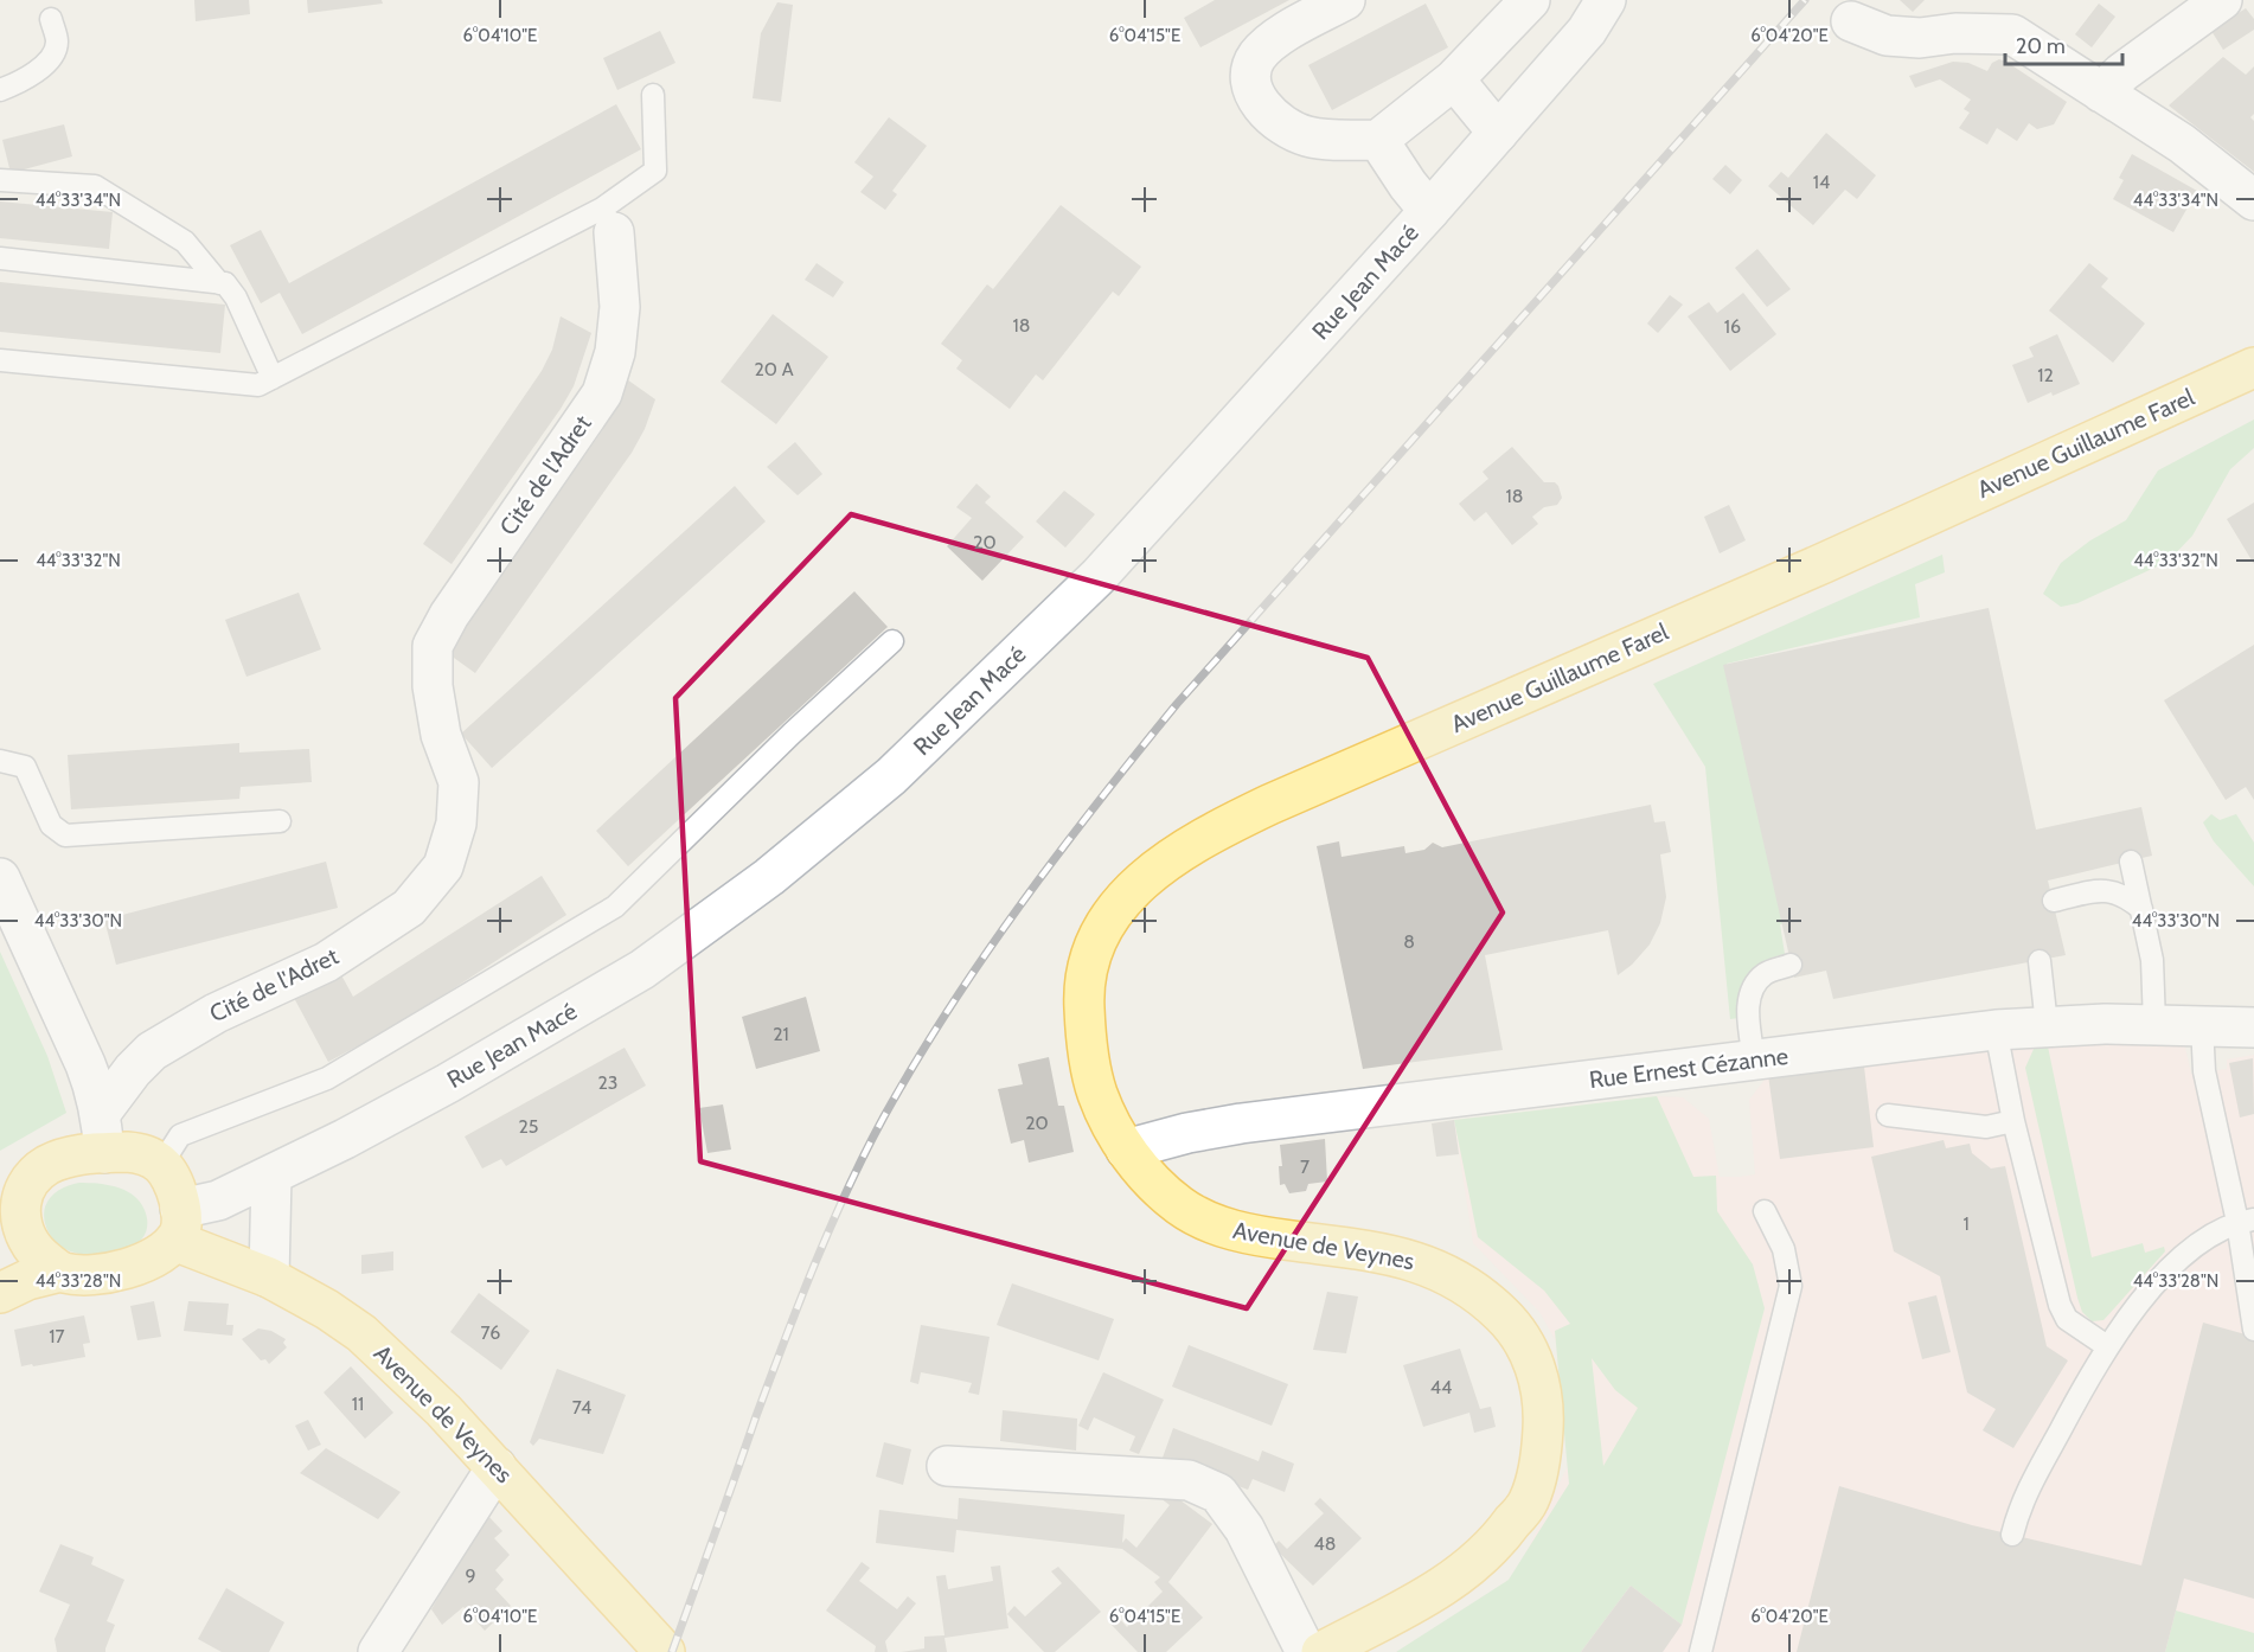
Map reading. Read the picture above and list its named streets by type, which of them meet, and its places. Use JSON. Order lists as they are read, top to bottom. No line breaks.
{"streets":{"main road":["Avenue Guillaume Farel","Avenue de Veynes"],"street":["Rue Jean Macé","Cité de l'Adret","Rue Ernest Cézanne"]},"crossings":[["Rue Jean Macé","Avenue de Veynes"],["Avenue Guillaume Farel","Rue Ernest Cézanne"],["Avenue Guillaume Farel","Avenue de Veynes"],["Rue Ernest Cézanne","Avenue de Veynes"]],"house_numbers":["14","18","16","20 A","12","18","20","8","21","23","20","25","7","1","76","17","44","11","74","48","9"],"scale_bar":"20 m","coordinates":["6°04'10\"E","6°04'15\"E","6°04'20\"E","44°33'34\"N","44°33'32\"N","44°33'30\"N","44°33'28\"N"]}
